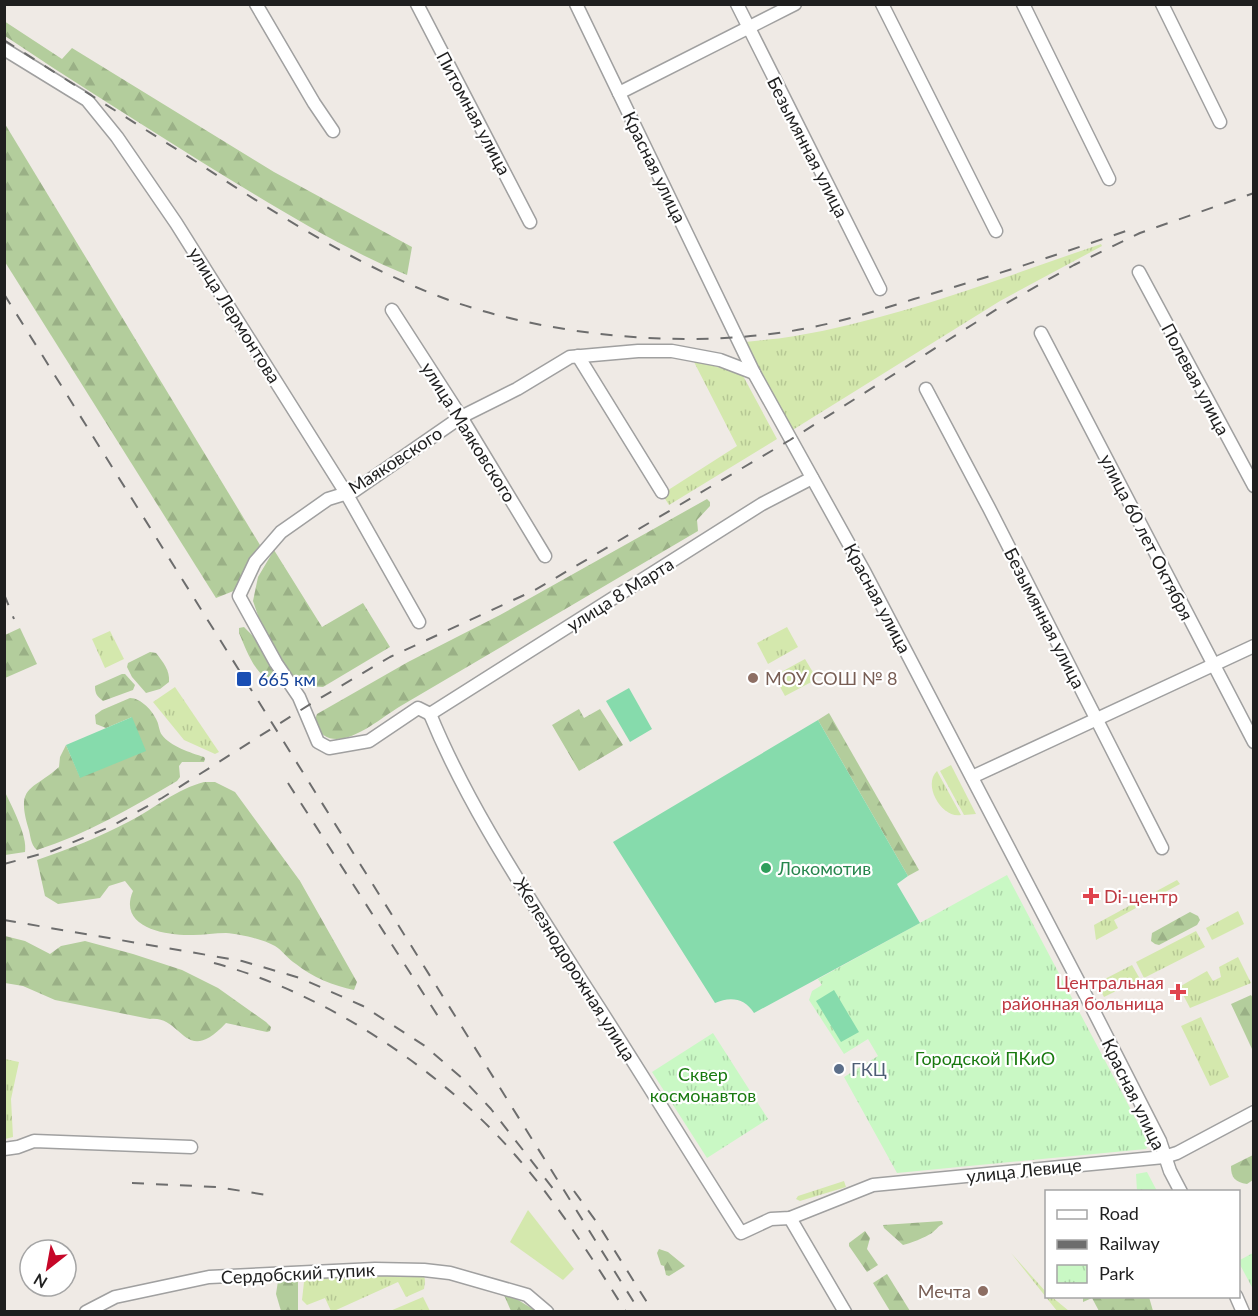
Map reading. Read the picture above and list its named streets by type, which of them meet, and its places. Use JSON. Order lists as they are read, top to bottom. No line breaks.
{"streets":{"street":["Питомная улица","Безымянная улица","Красная улица","улица Лермонтова","Полевая улица","улица Маяковского","Маяковского","улица 60 лет Октября","улица 8 Марта","Железнодорожная улица","улица Левице","Сердобский тупик"]},"crossings":[["Красная улица","Маяковского"],["Красная улица","улица 8 Марта"],["Красная улица","улица Левице"],["улица Лермонтова","Маяковского"],["улица Маяковского","Маяковского"],["Маяковского","улица 8 Марта"],["Маяковского","Железнодорожная улица"],["улица 8 Марта","Железнодорожная улица"],["Железнодорожная улица","улица Левице"]],"parks":["Городской ПКиО","Сквер космонавтов"],"places":{"other":["МОУ СОШ № 8","Локомотив","ГКЦ","Мечта"],"transit":["665 км"],"health":["Di-центр","Центральная районная больница"]},"legend":["Road","Railway","Park"],"north":"bottom left"}
